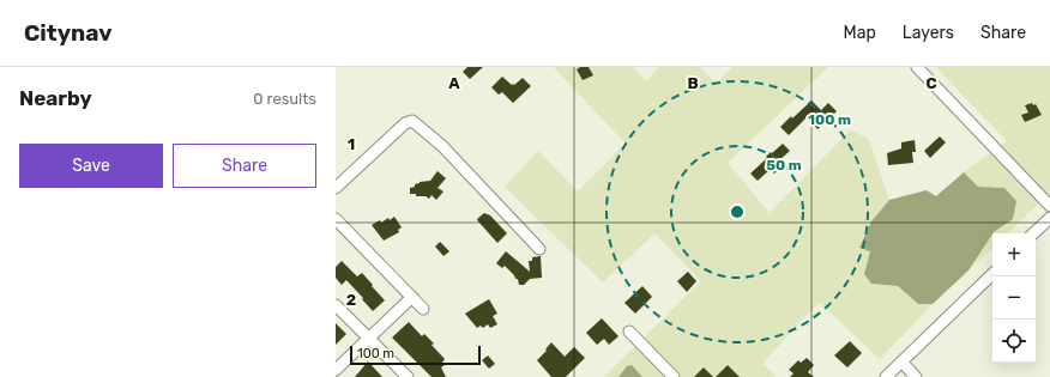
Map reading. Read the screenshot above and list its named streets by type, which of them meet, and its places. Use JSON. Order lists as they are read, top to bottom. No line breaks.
{"scale_bar":"100 m","page":{"header":"Citynav","nav":["Map","Layers","Share"],"heading":["Nearby","0 results"],"buttons":["Save","Share"],"map_buttons":["+","−"],"scale":"100 m"},"grid":{"columns":["A","B","C"],"rows":["1","2"]},"rings":["100 m","50 m"]}
